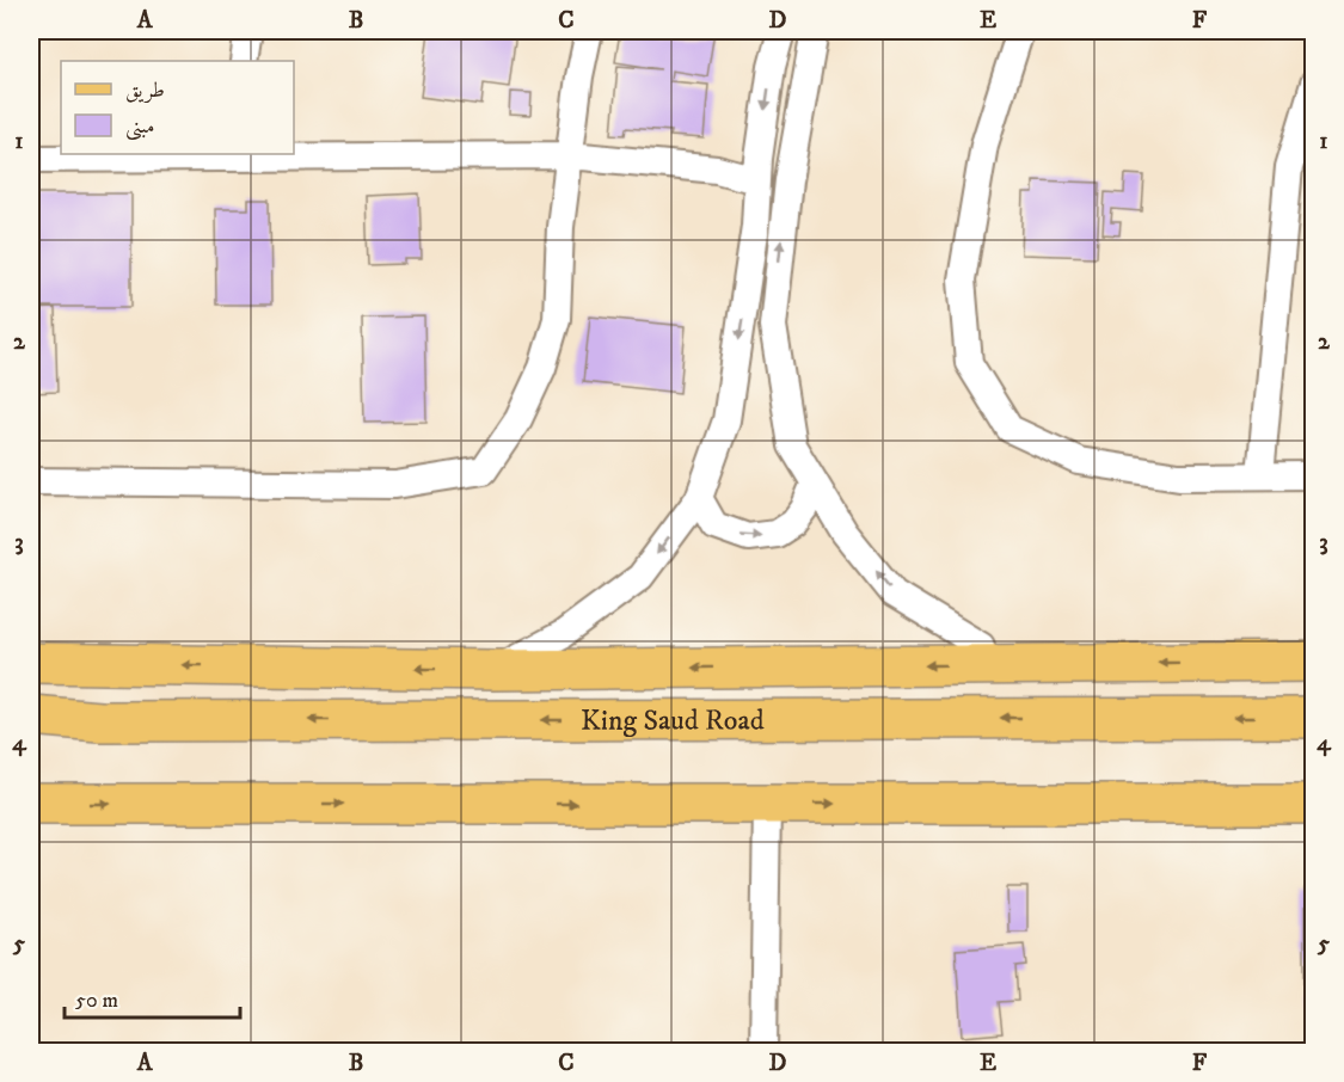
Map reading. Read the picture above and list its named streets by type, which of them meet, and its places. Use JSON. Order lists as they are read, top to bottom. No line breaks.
{"streets":{"main road":["King Saud Road"]},"legend":["طريق","مبنى"],"scale_bar":"50 m","grid":{"columns":["A","B","C","D","E","F"],"rows":["1","2","3","4","5"]}}
